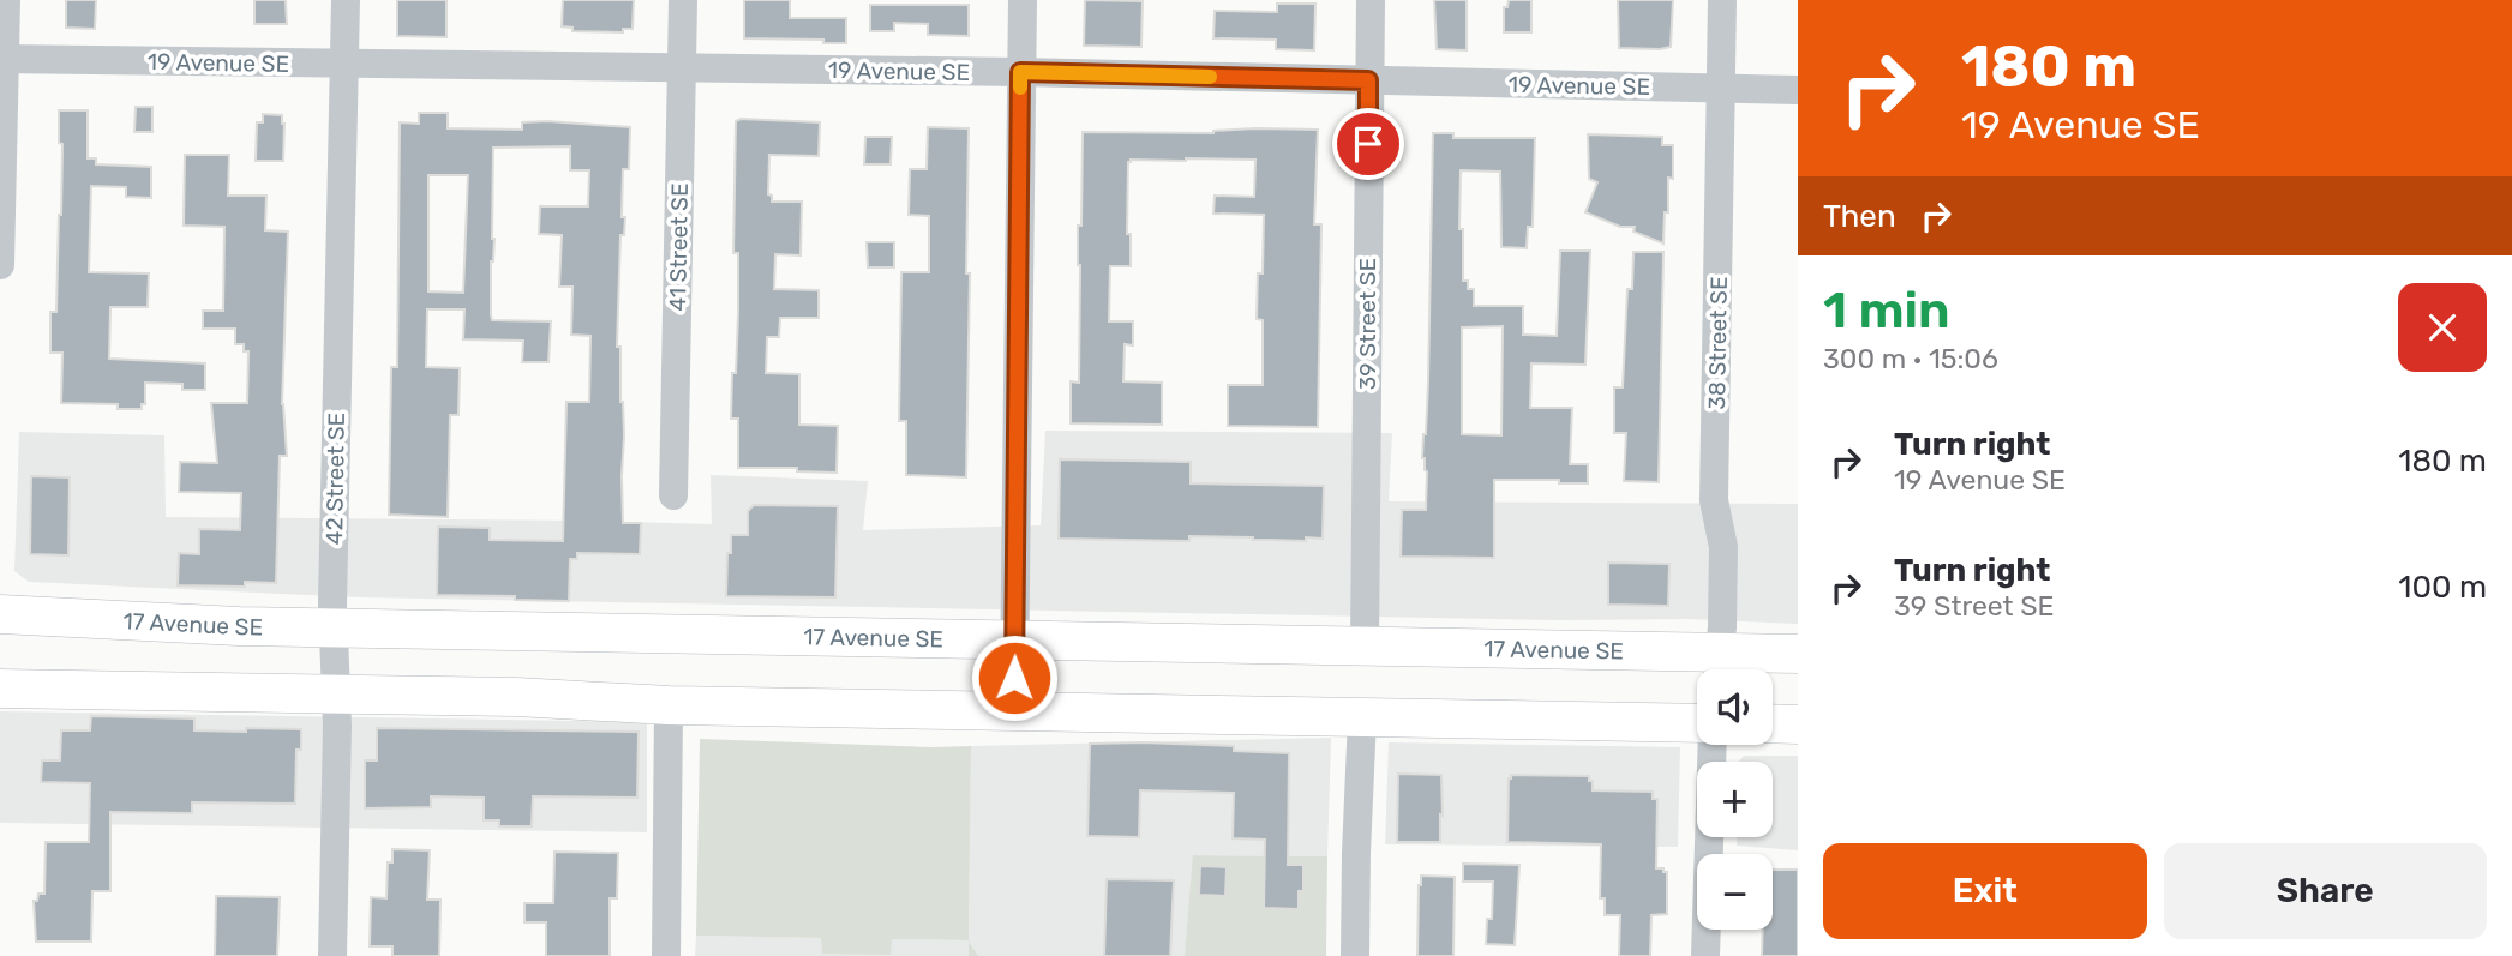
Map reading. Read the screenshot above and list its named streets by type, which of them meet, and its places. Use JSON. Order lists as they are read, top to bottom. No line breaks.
{"streets":{"main road":["17 Avenue SE"],"street":["19 Avenue SE","41 Street SE","39 Street SE","38 Street SE","42 Street SE"]},"crossings":[["19 Avenue SE","41 Street SE"],["19 Avenue SE","39 Street SE"],["19 Avenue SE","38 Street SE"],["19 Avenue SE","42 Street SE"],["39 Street SE","17 Avenue SE"],["38 Street SE","17 Avenue SE"],["42 Street SE","17 Avenue SE"]],"page":{"turn":["180 m","19 Avenue SE"],"then":"Then","heading":["1 min","300 m · 15:06"],"list":[{"name":"Turn right","note":"19 Avenue SE","value":"180 m"},{"name":"Turn right","note":"39 Street SE","value":"100 m"}],"map_buttons":["+","−"],"buttons":["Exit","Share"]}}
